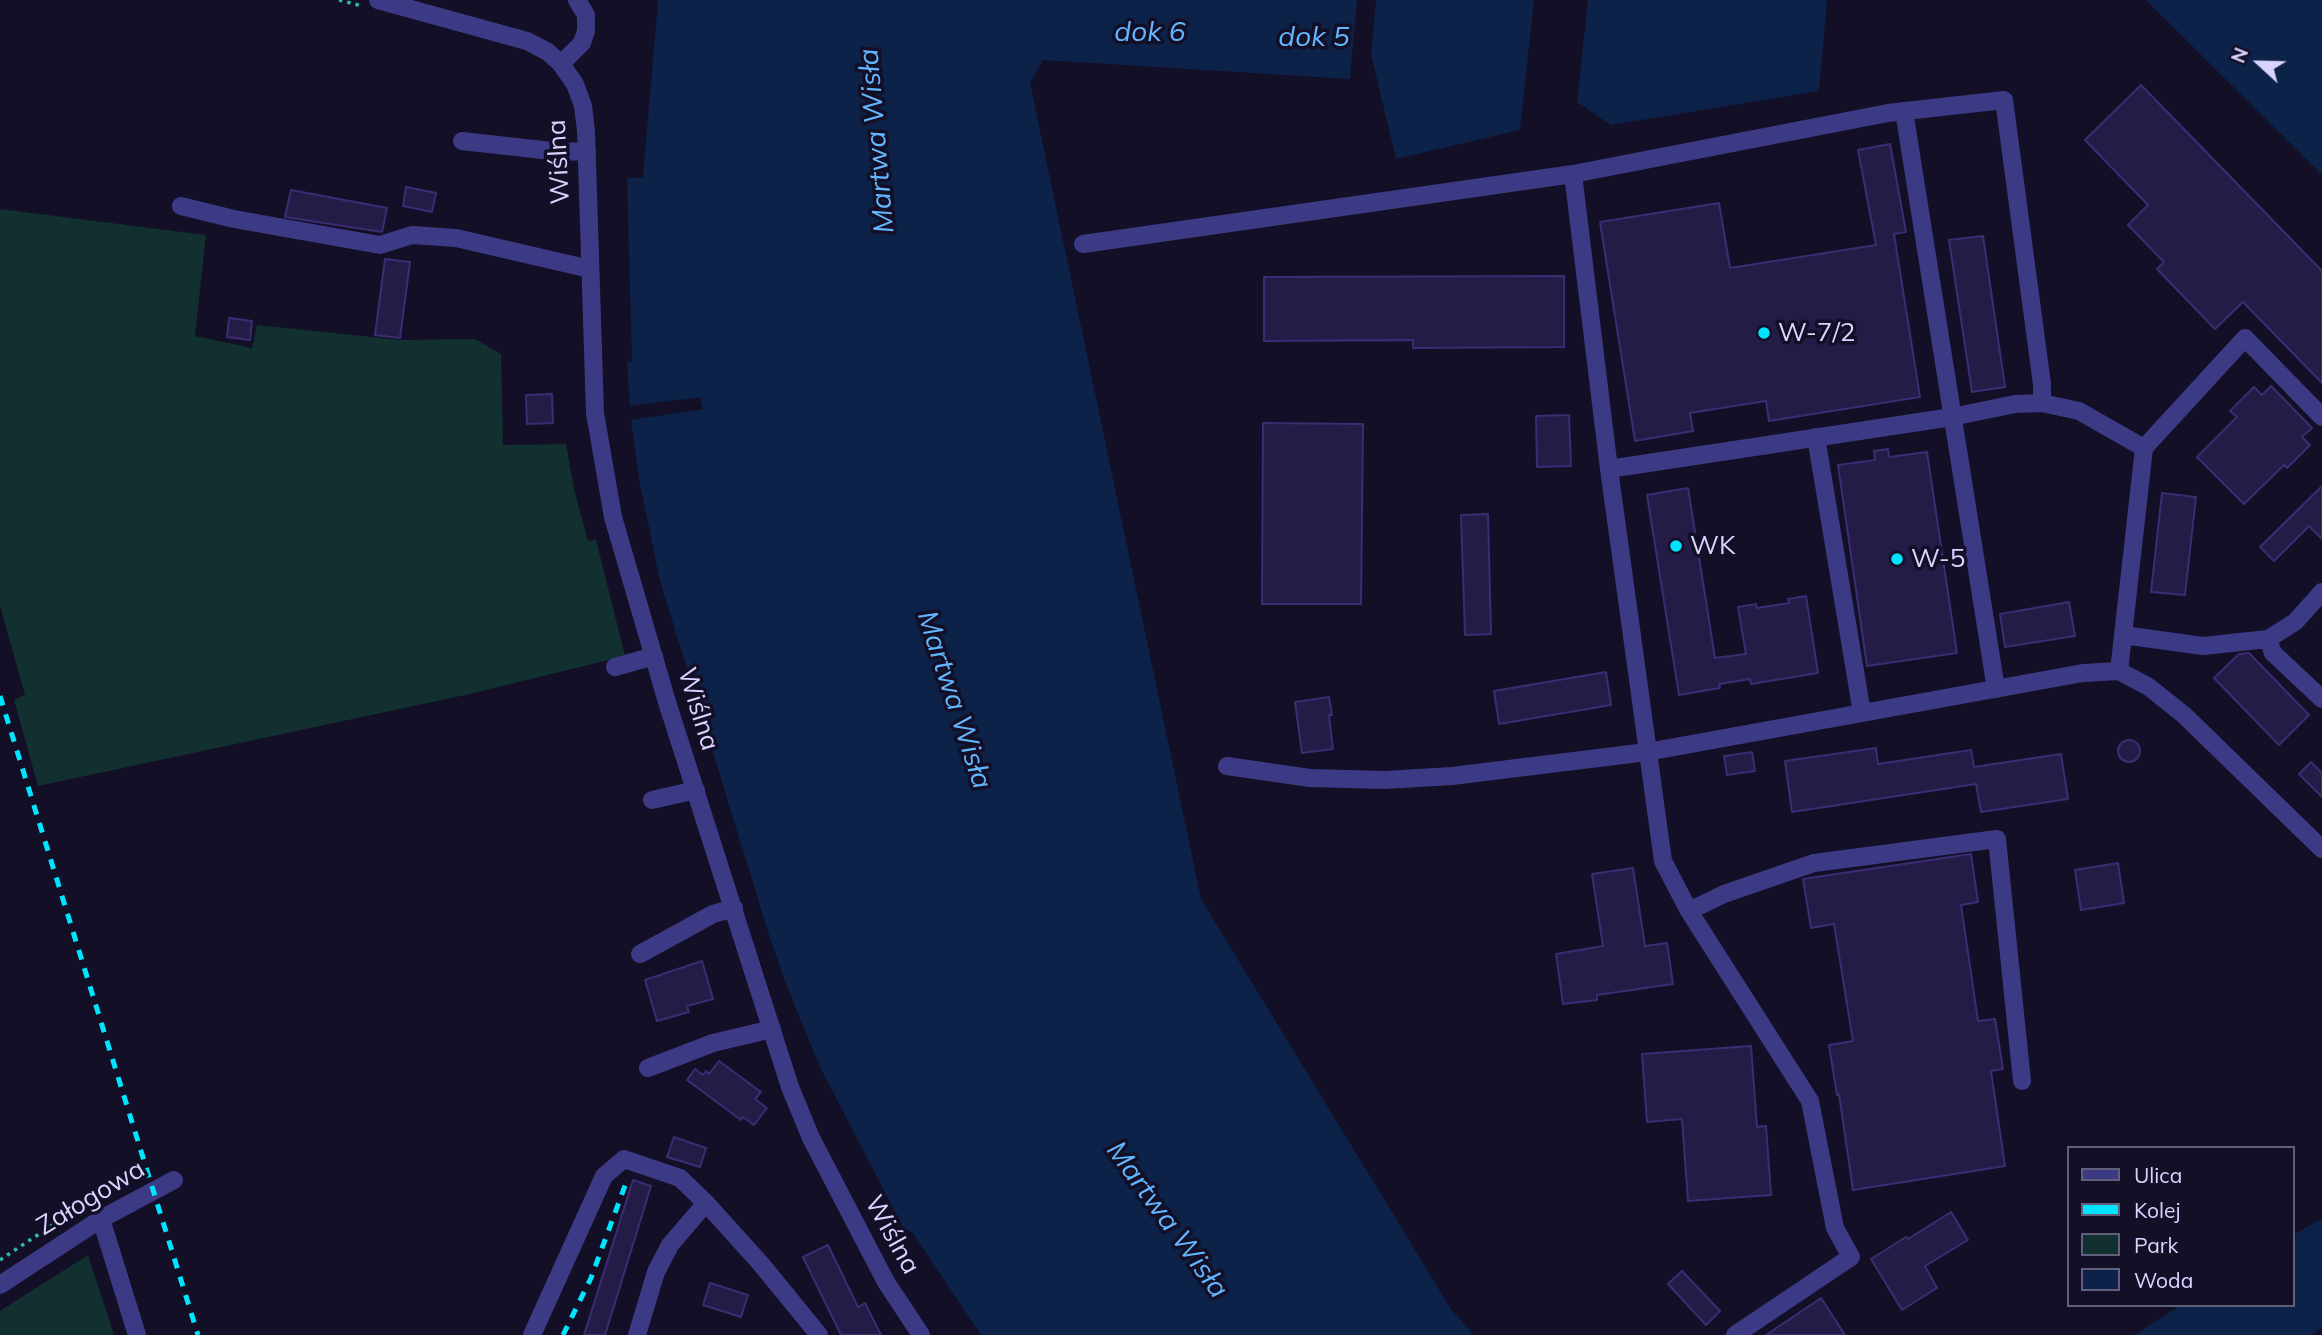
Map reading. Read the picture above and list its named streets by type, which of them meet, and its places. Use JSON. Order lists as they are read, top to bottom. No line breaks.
{"streets":{"street":["Wiślna","Załogowa"]},"water":["dok 6","dok 5","Martwa Wisła"],"places":["W-7/2","WK","W-5"],"legend":["Ulica","Kolej","Park","Woda"],"north":"left"}
